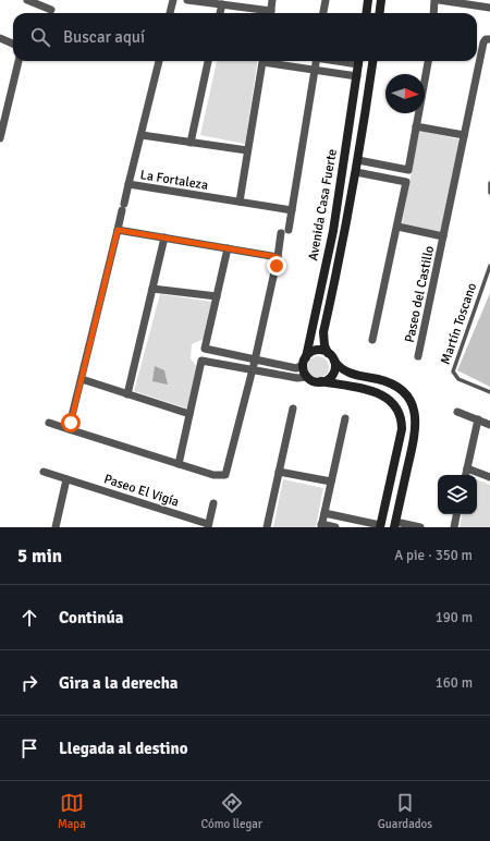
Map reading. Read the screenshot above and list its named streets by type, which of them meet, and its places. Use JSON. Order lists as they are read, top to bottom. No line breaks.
{"streets":{"street":["La Fortaleza","Avenida Casa Fuerte","Paseo del Castillo","Paseo El Vigía"],"lane":["Martín Toscano"]},"north":"right","page":{"search":"Buscar aquí","heading":["5 min","A pie · 350 m"],"list":[["Continúa","190 m"],["Gira a la derecha","160 m"],"Llegada al destino"],"nav":["Mapa","Cómo llegar","Guardados"]}}
